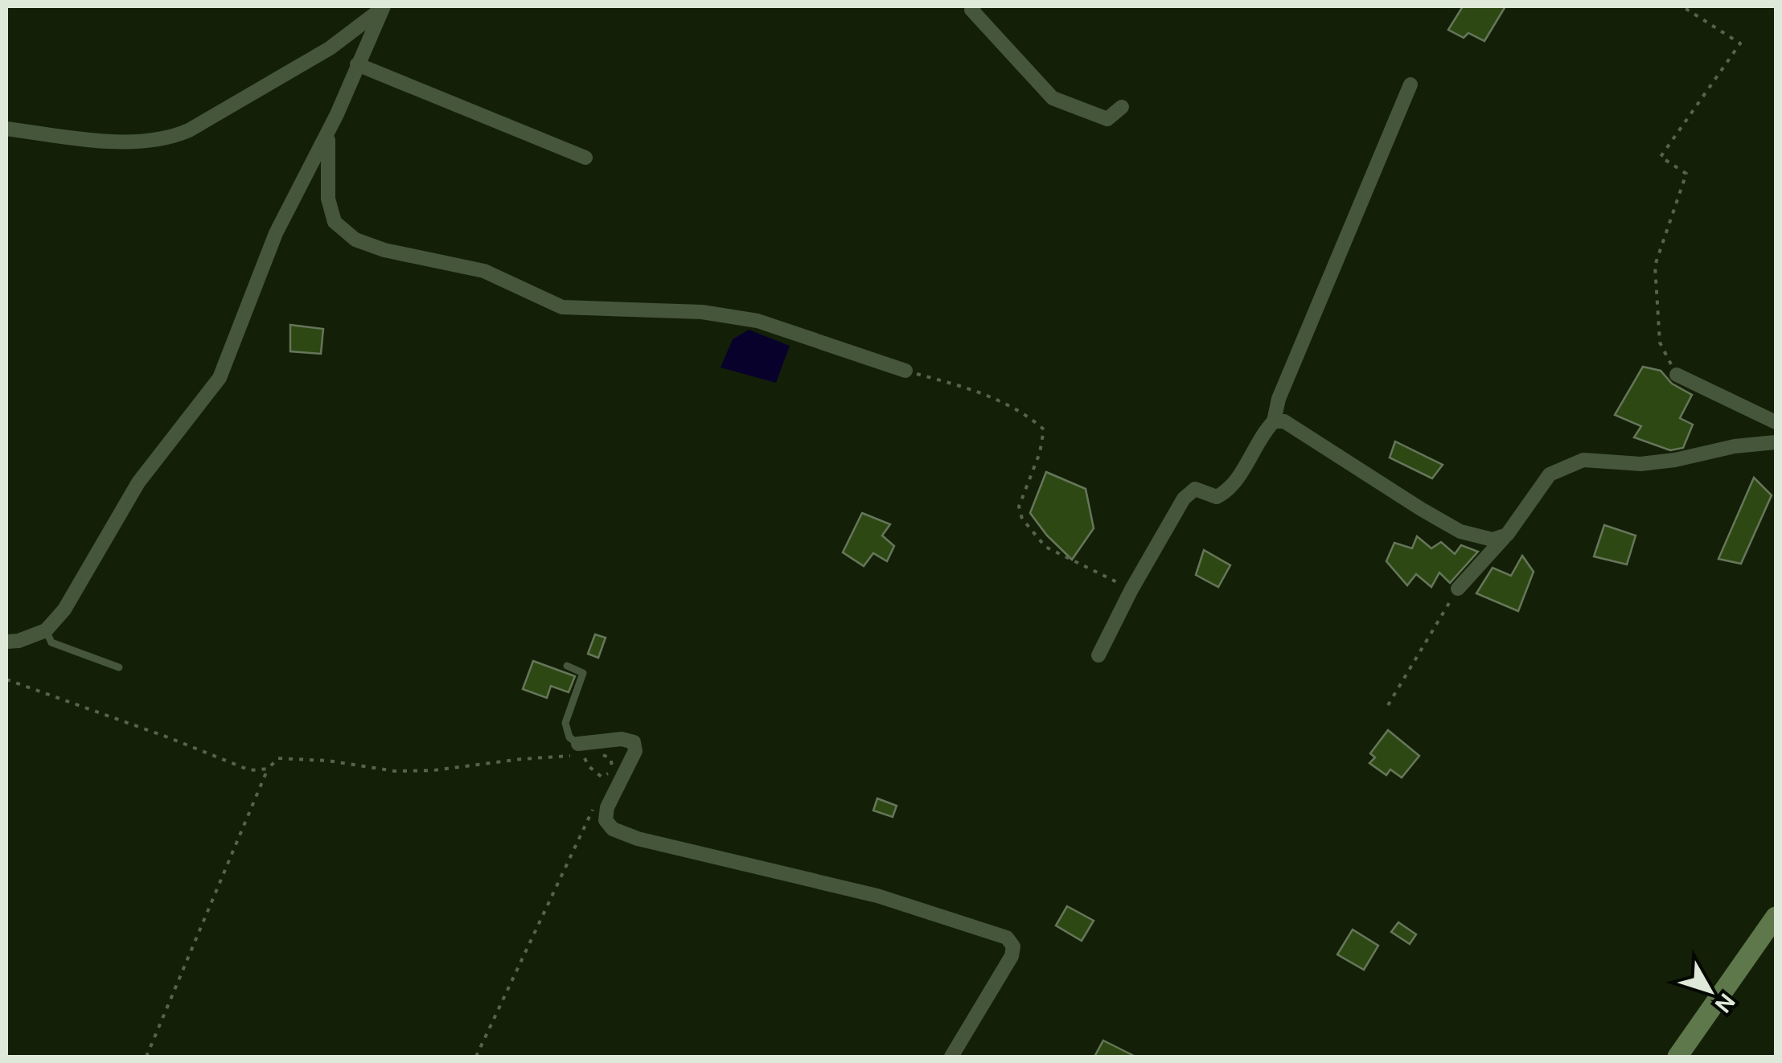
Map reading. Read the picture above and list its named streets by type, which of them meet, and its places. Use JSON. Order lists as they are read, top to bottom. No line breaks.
{"north":"bottom right"}
